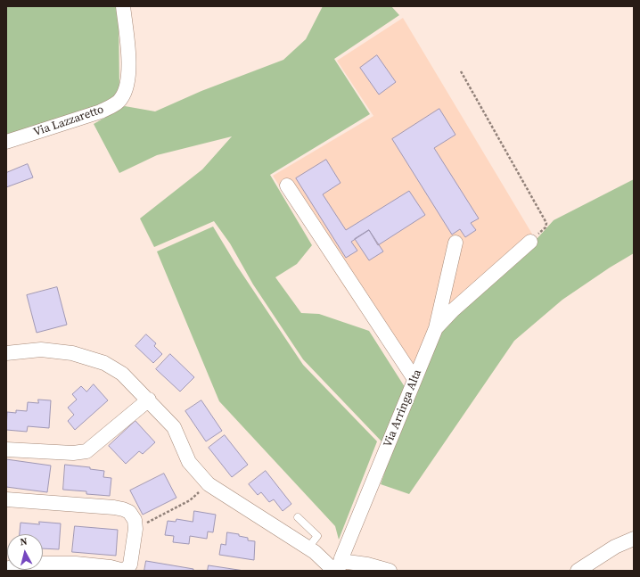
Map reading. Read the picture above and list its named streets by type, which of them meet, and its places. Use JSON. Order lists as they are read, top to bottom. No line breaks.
{"streets":{"street":["Via Lazzaretto","Via Arringa Alta"]},"north":"top"}
